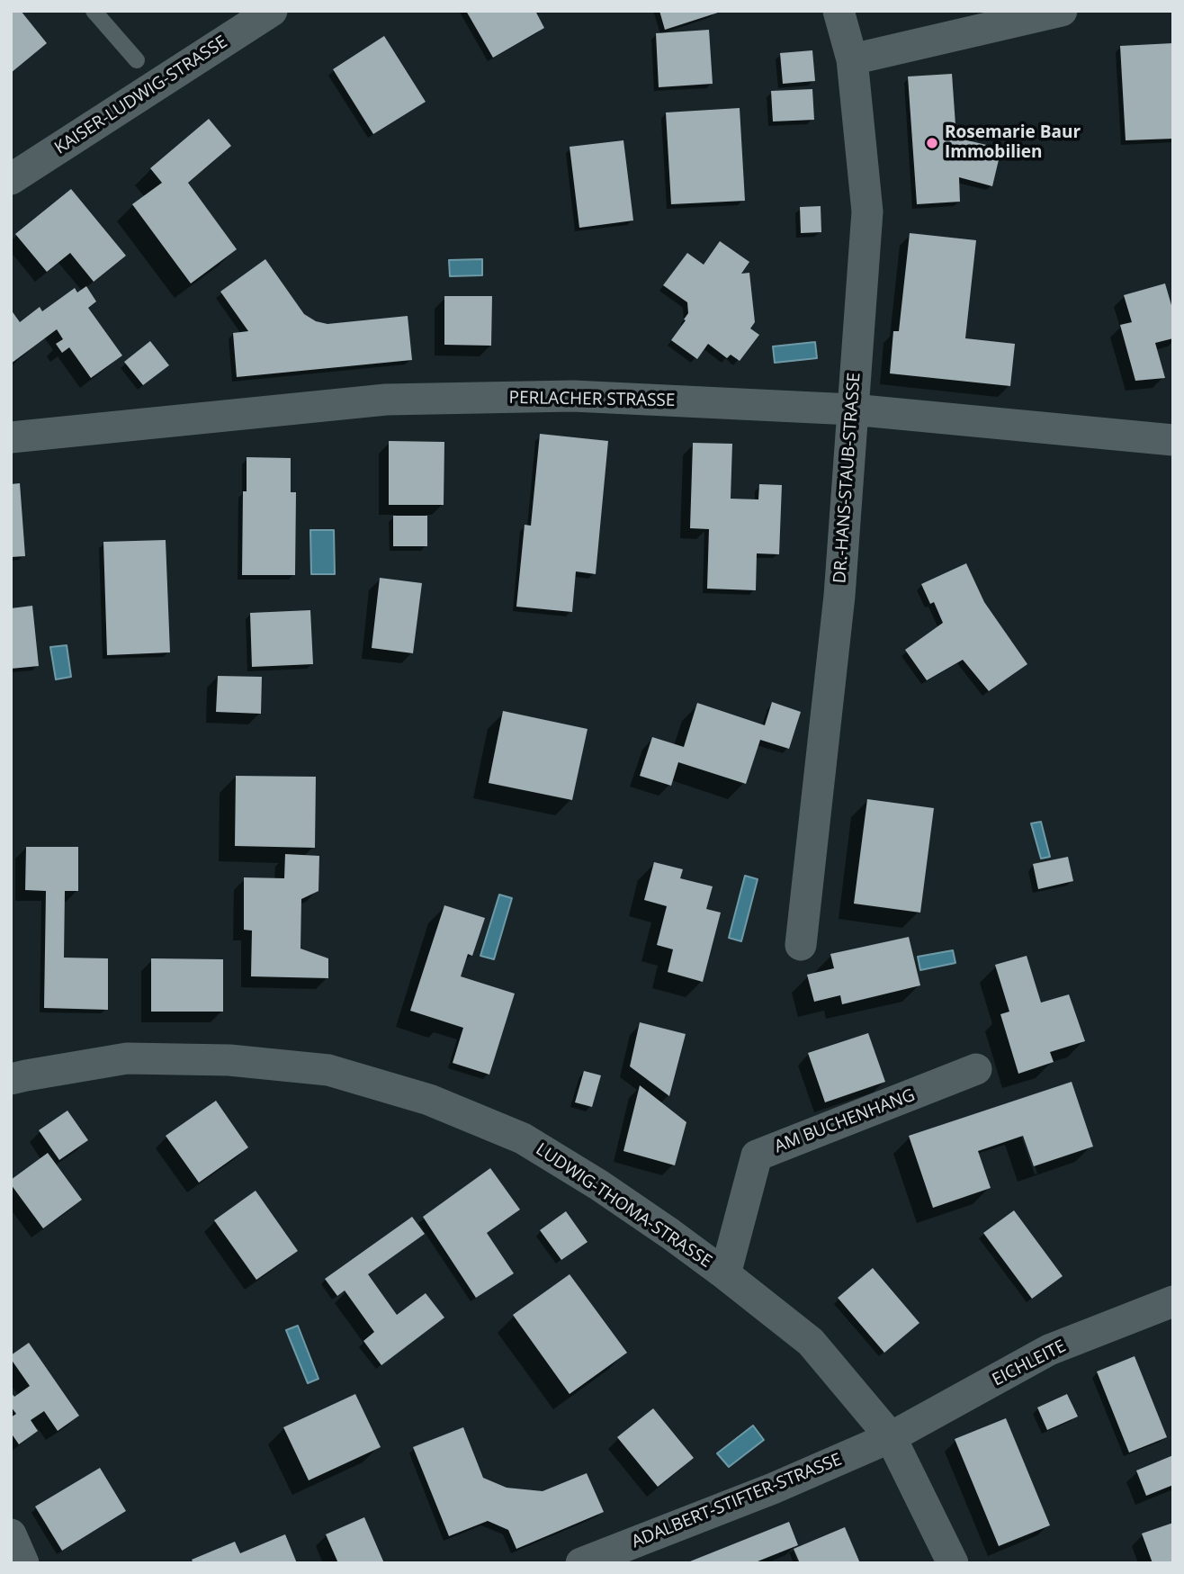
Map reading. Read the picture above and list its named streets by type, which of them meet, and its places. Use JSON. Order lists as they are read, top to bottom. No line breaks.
{"streets":{"street":["KAISER-LUDWIG-STRASSE","PERLACHER STRASSE","DR.-HANS-STAUB-STRASSE","AM BUCHENHANG","LUDWIG-THOMA-STRASSE","EICHLEITE","ADALBERT-STIFTER-STRASSE"]},"crossings":[["PERLACHER STRASSE","DR.-HANS-STAUB-STRASSE"],["AM BUCHENHANG","LUDWIG-THOMA-STRASSE"],["LUDWIG-THOMA-STRASSE","EICHLEITE"],["LUDWIG-THOMA-STRASSE","ADALBERT-STIFTER-STRASSE"],["EICHLEITE","ADALBERT-STIFTER-STRASSE"]],"places":["Rosemarie Baur Immobilien"]}
